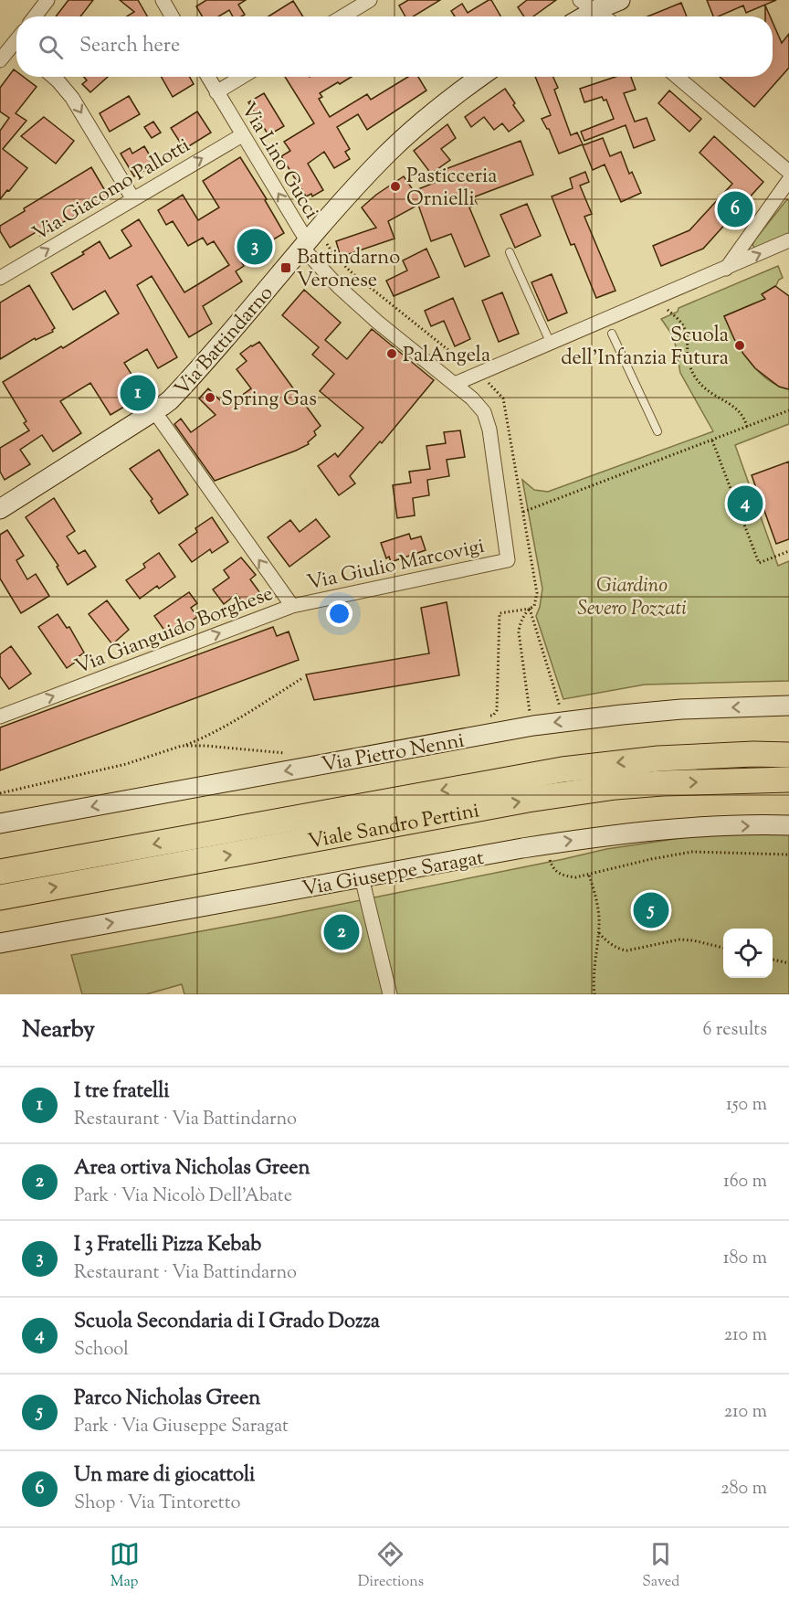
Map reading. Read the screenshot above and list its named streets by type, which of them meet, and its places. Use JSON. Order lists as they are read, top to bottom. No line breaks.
{"streets":{"highway":["Viale Sandro Pertini"],"street":["Via Lino Gucci","Via Giacomo Pallotti","Via Battindarno","Via Giulio Marcovigi","Via Gianguido Borghese","Via Pietro Nenni","Via Giuseppe Saragat"]},"crossings":[["Via Lino Gucci","Via Giacomo Pallotti"],["Via Lino Gucci","Via Battindarno"],["Via Lino Gucci","Via Giulio Marcovigi"],["Via Battindarno","Via Gianguido Borghese"],["Via Giulio Marcovigi","Via Gianguido Borghese"]],"one_way":["Via Giacomo Pallotti","Via Pietro Nenni","Via Giuseppe Saragat"],"parks":["Giardino Severo Pozzati"],"places":{"other":["Pasticceria Ornielli","Scuola dell'Infanzia Futura","PalAngela","Spring Gas"],"transit":["Battindarno Veronese"]},"page":{"search":"Search here","pins":["6","3","1","4","5","2"],"heading":["Nearby","6 results"],"list":[{"mark":"1","name":"I tre fratelli","note":"Restaurant · Via Battindarno","value":"150 m"},{"mark":"2","name":"Area ortiva Nicholas Green","note":"Park · Via Nicolò Dell'Abate","value":"160 m"},{"mark":"3","name":"I 3 Fratelli Pizza Kebab","note":"Restaurant · Via Battindarno","value":"180 m"},{"mark":"4","name":"Scuola Secondaria di I Grado Dozza","note":"School","value":"210 m"},{"mark":"5","name":"Parco Nicholas Green","note":"Park · Via Giuseppe Saragat","value":"210 m"},{"mark":"6","name":"Un mare di giocattoli","note":"Shop · Via Tintoretto","value":"280 m"}],"nav":["Map","Directions","Saved"]}}
